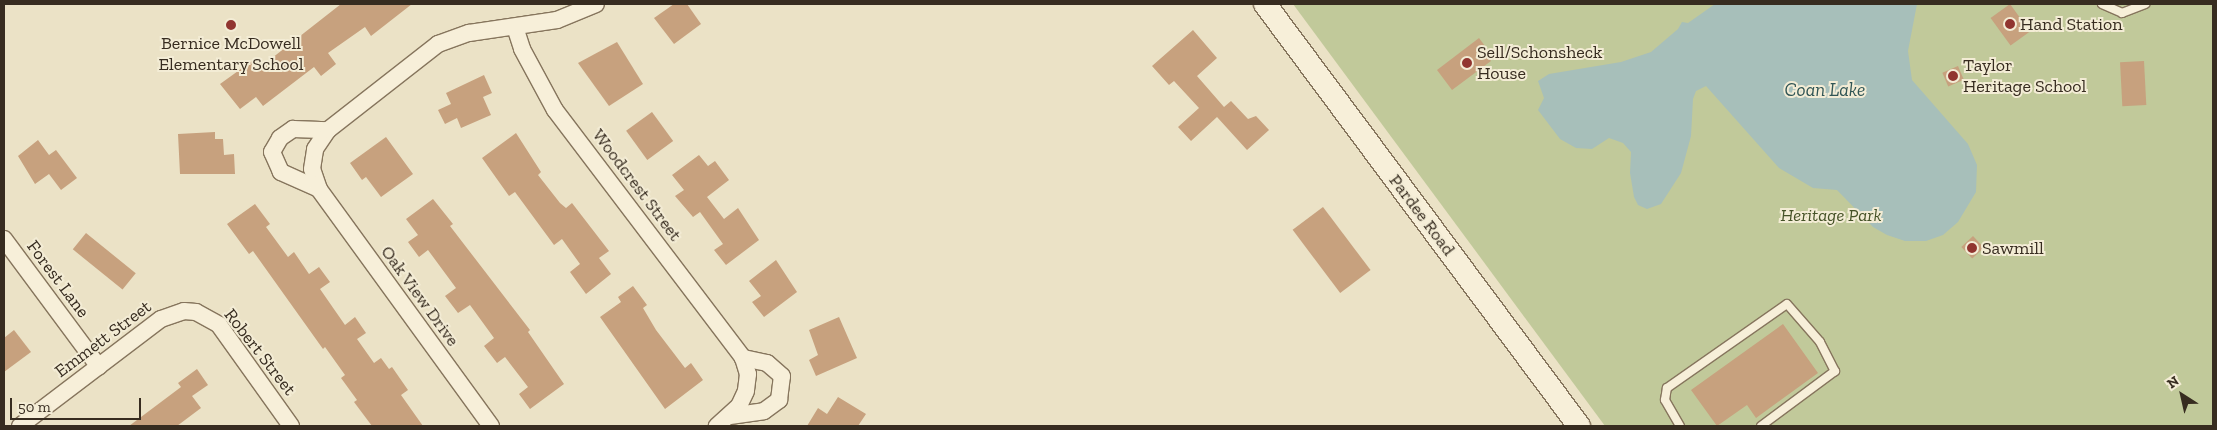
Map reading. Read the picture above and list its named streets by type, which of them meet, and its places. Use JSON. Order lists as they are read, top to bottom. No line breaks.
{"streets":{"main road":["Pardee Road"],"street":["Woodcrest Street","Forest Lane","Oak View Drive","Emmett Street","Robert Street"]},"crossings":[["Woodcrest Street","Oak View Drive"],["Forest Lane","Emmett Street"],["Emmett Street","Robert Street"]],"water":["Coan Lake"],"parks":["Heritage Park"],"places":["Hand Station","Bernice McDowell Elementary School","Sell/Schonsheck House","Taylor Heritage School","Sawmill"],"scale_bar":"50 m","north":"top left"}
